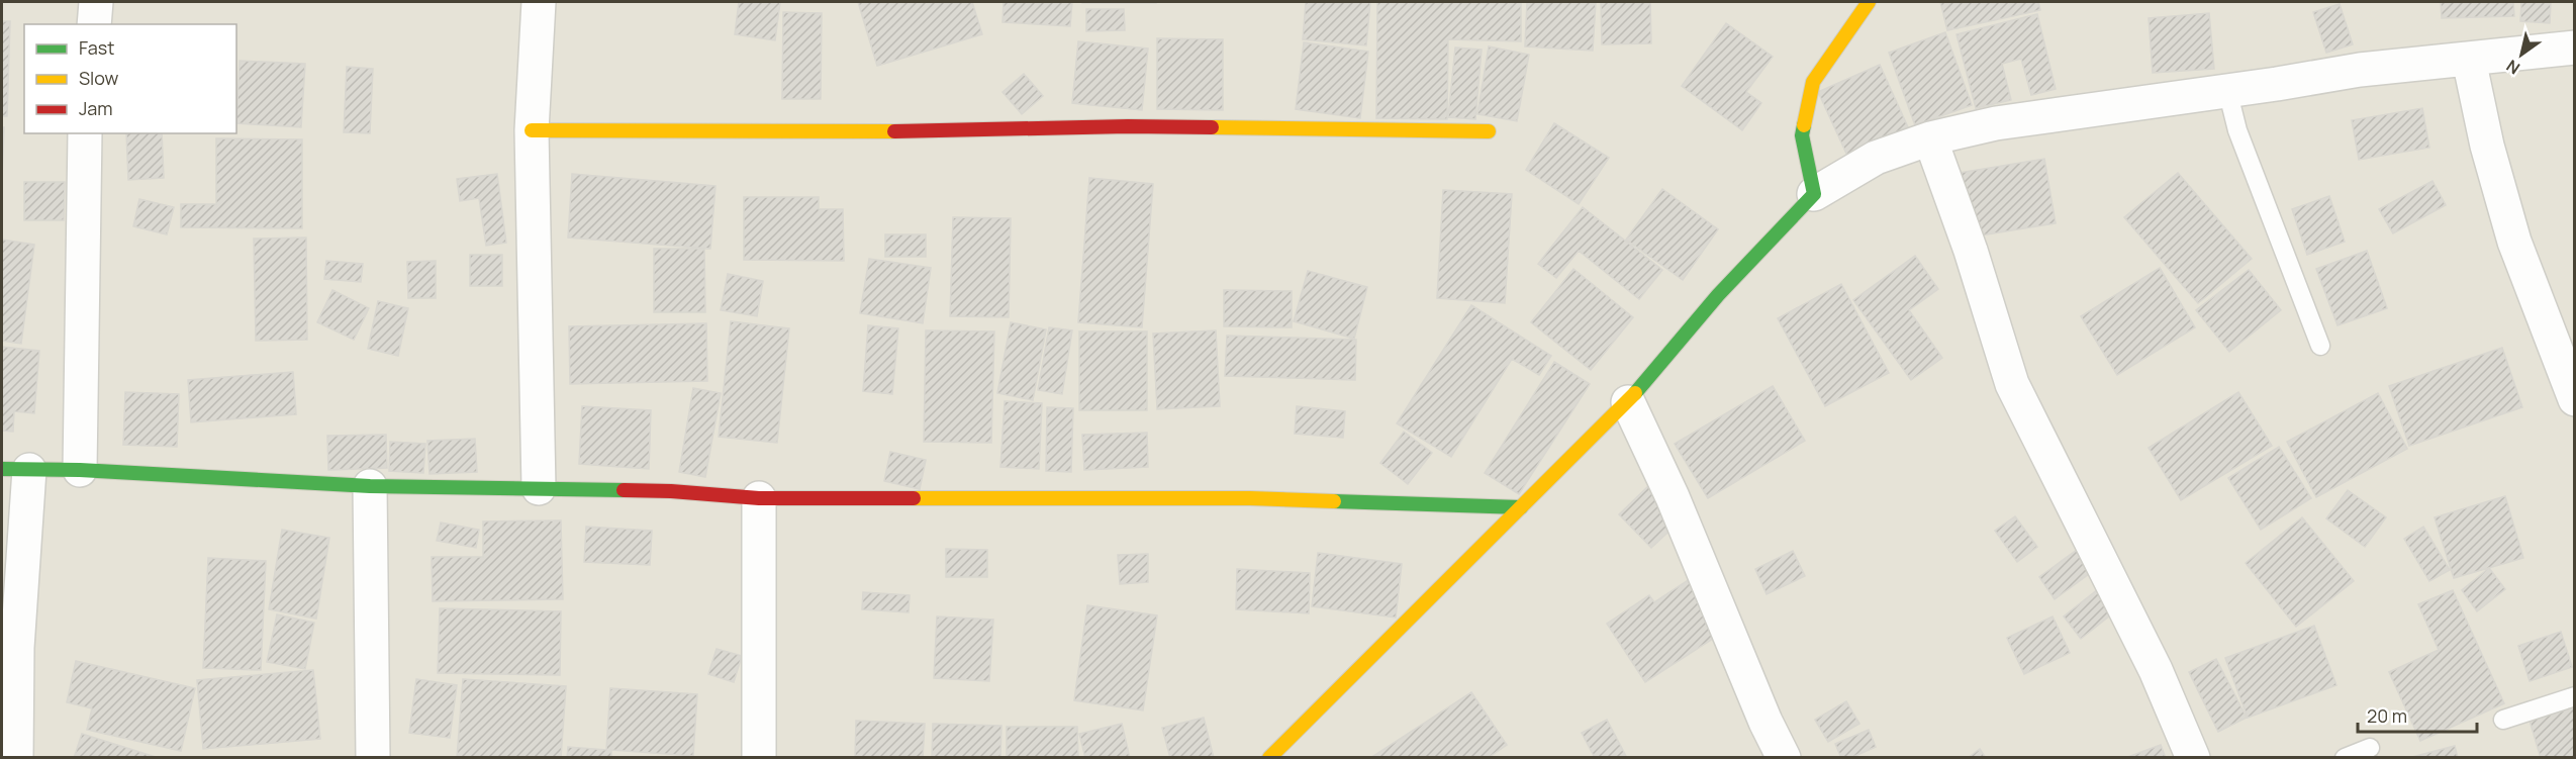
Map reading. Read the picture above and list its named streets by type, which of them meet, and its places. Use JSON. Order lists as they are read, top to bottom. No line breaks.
{"legend":["Fast","Slow","Jam"],"scale_bar":"20 m","north":"bottom left"}
